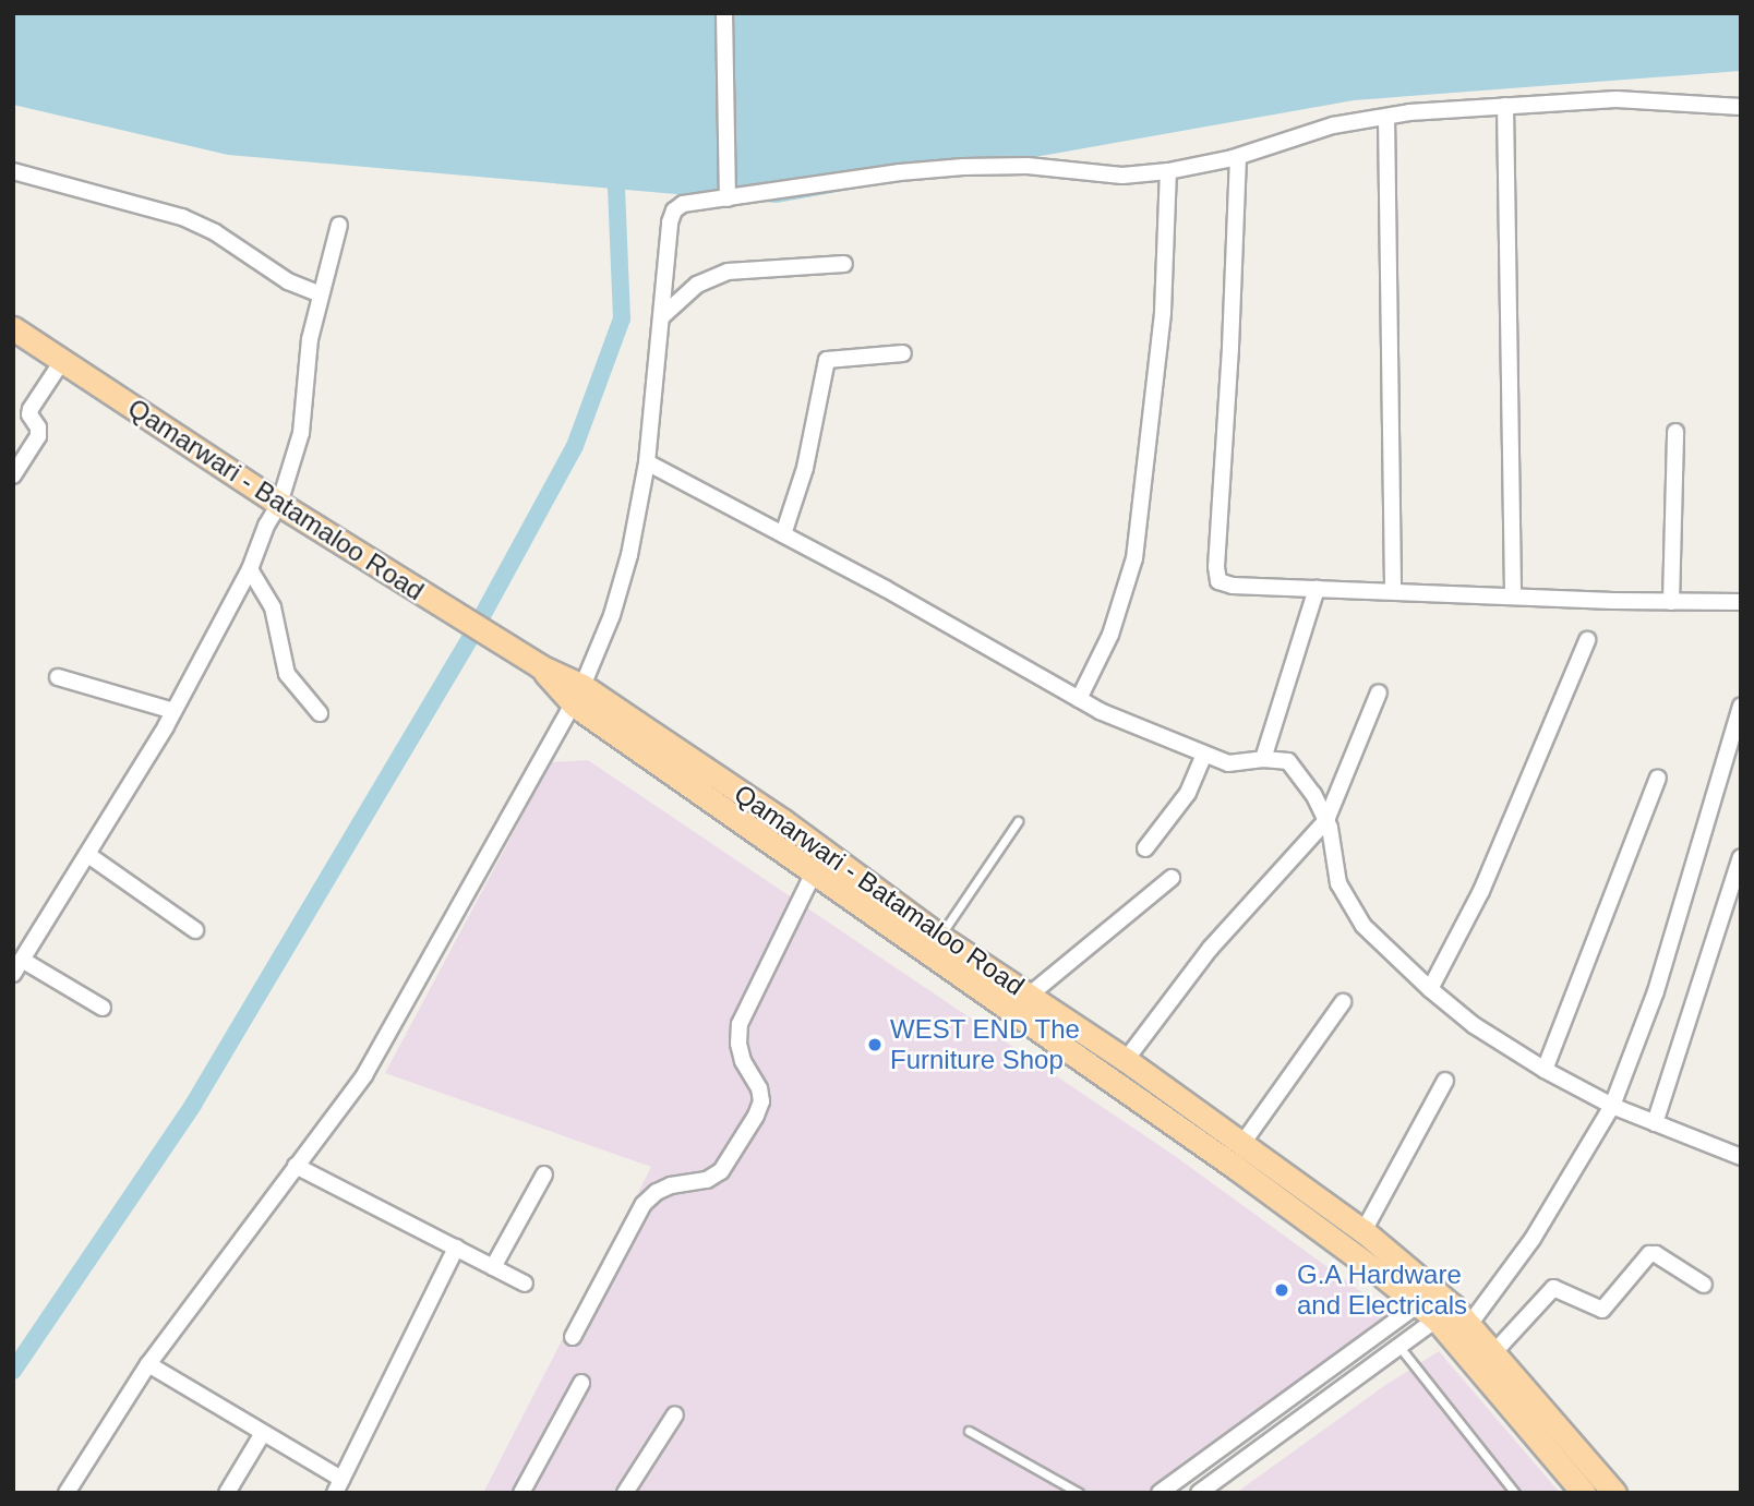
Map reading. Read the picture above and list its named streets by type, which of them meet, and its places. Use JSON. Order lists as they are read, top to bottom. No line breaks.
{"streets":{"main road":["Qamarwari - Batamaloo Road"]},"places":["WEST END The Furniture Shop","G.A Hardware and Electricals"]}
